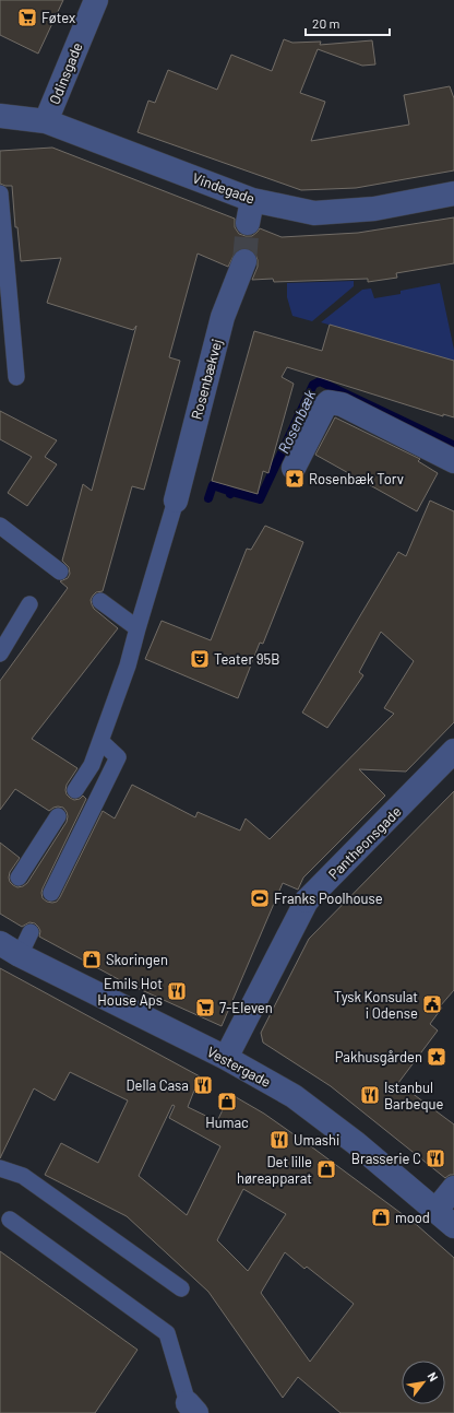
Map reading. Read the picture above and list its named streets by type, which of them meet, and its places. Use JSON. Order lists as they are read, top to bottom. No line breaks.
{"streets":{"street":["Odinsgade","Vindegade","Rosenbækvej","Pantheonsgade","Vestergade"]},"crossings":[["Odinsgade","Vindegade"],["Pantheonsgade","Vestergade"]],"water":["Rosenbæk"],"places":{"supermarket":["Føtex","7-Eleven"],"place":["Rosenbæk Torv","Pakhusgården"],"theatre":["Teater 95B"],"sports":["Franks Poolhouse"],"shop":["Skoringen","Humac","Det lille høreapparat","mood"],"restaurant":["Emils Hot House Aps","Della Casa","Istanbul Barbeque","Umashi","Brasserie C"],"public building":["Tysk Konsulat i Odense"]},"scale_bar":"20 m","north":"top right"}
